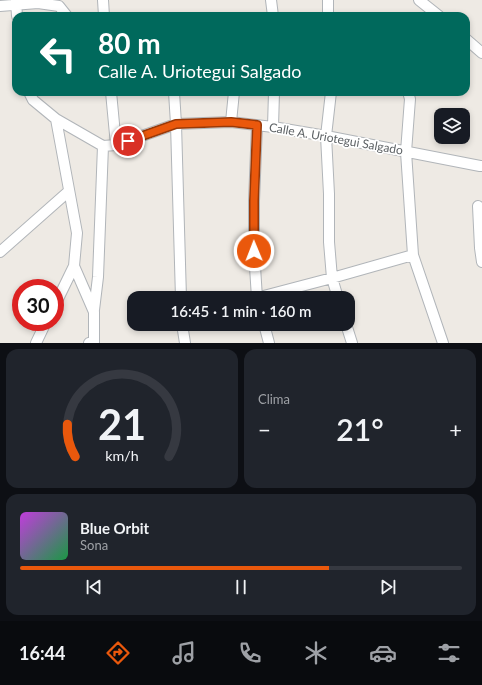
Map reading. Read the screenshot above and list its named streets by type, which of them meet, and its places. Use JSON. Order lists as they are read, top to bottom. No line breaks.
{"streets":{"street":["Calle A. Uriotegui Salgado"]},"page":{"turn":["80 m","Calle A. Uriotegui Salgado"],"limit":"30","trip":"16:45 · 1 min · 160 m","tile":"Clima","heat":["−","21°","+"],"song":["Blue Orbit","Sona"],"tabs":"16:44","gauge":["21","km/h"]}}
